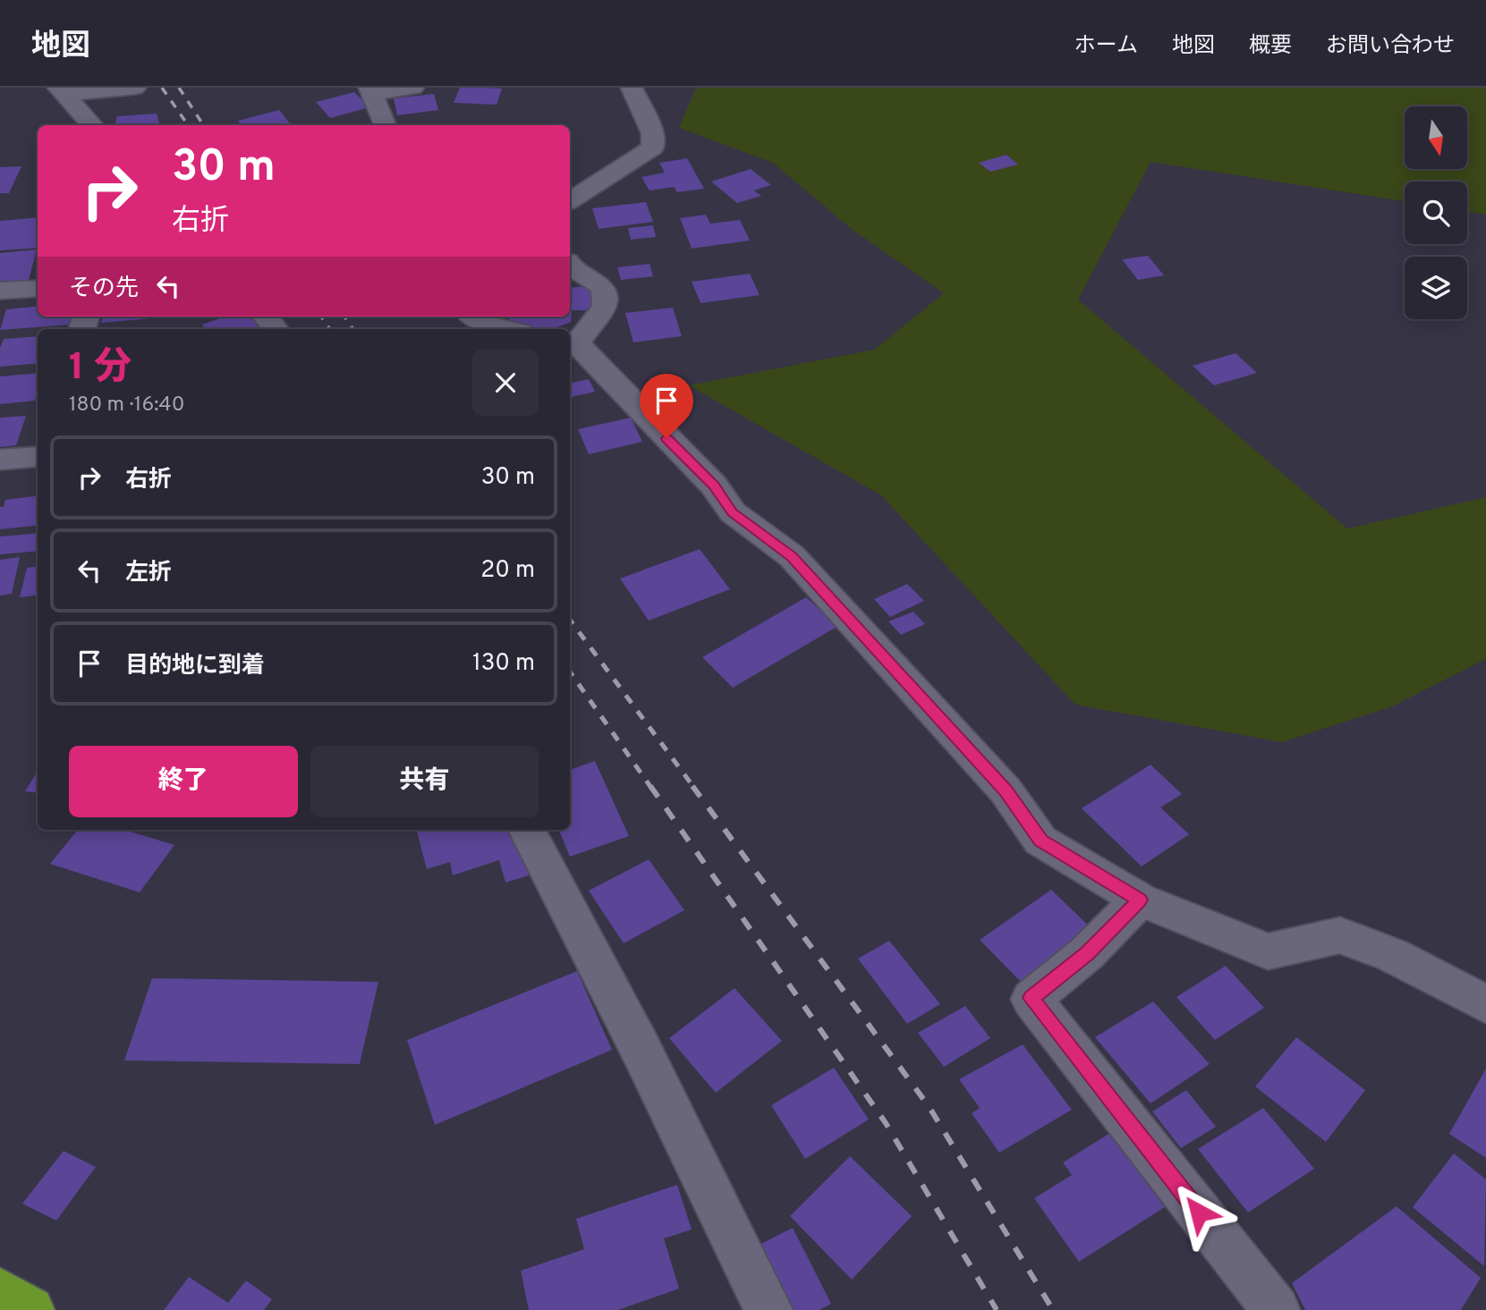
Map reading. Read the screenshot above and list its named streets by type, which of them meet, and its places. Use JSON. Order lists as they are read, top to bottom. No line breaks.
{"north":"bottom","page":{"header":"地図","nav":["ホーム","地図","概要","お問い合わせ"],"turn":["30 m","右折"],"then":"その先","heading":["1 分","180 m · 16:40"],"list":[{"name":"右折","value":"30 m"},{"name":"左折","value":"20 m"},{"name":"目的地に到着","value":"130 m"}],"buttons":["終了","共有"]}}
